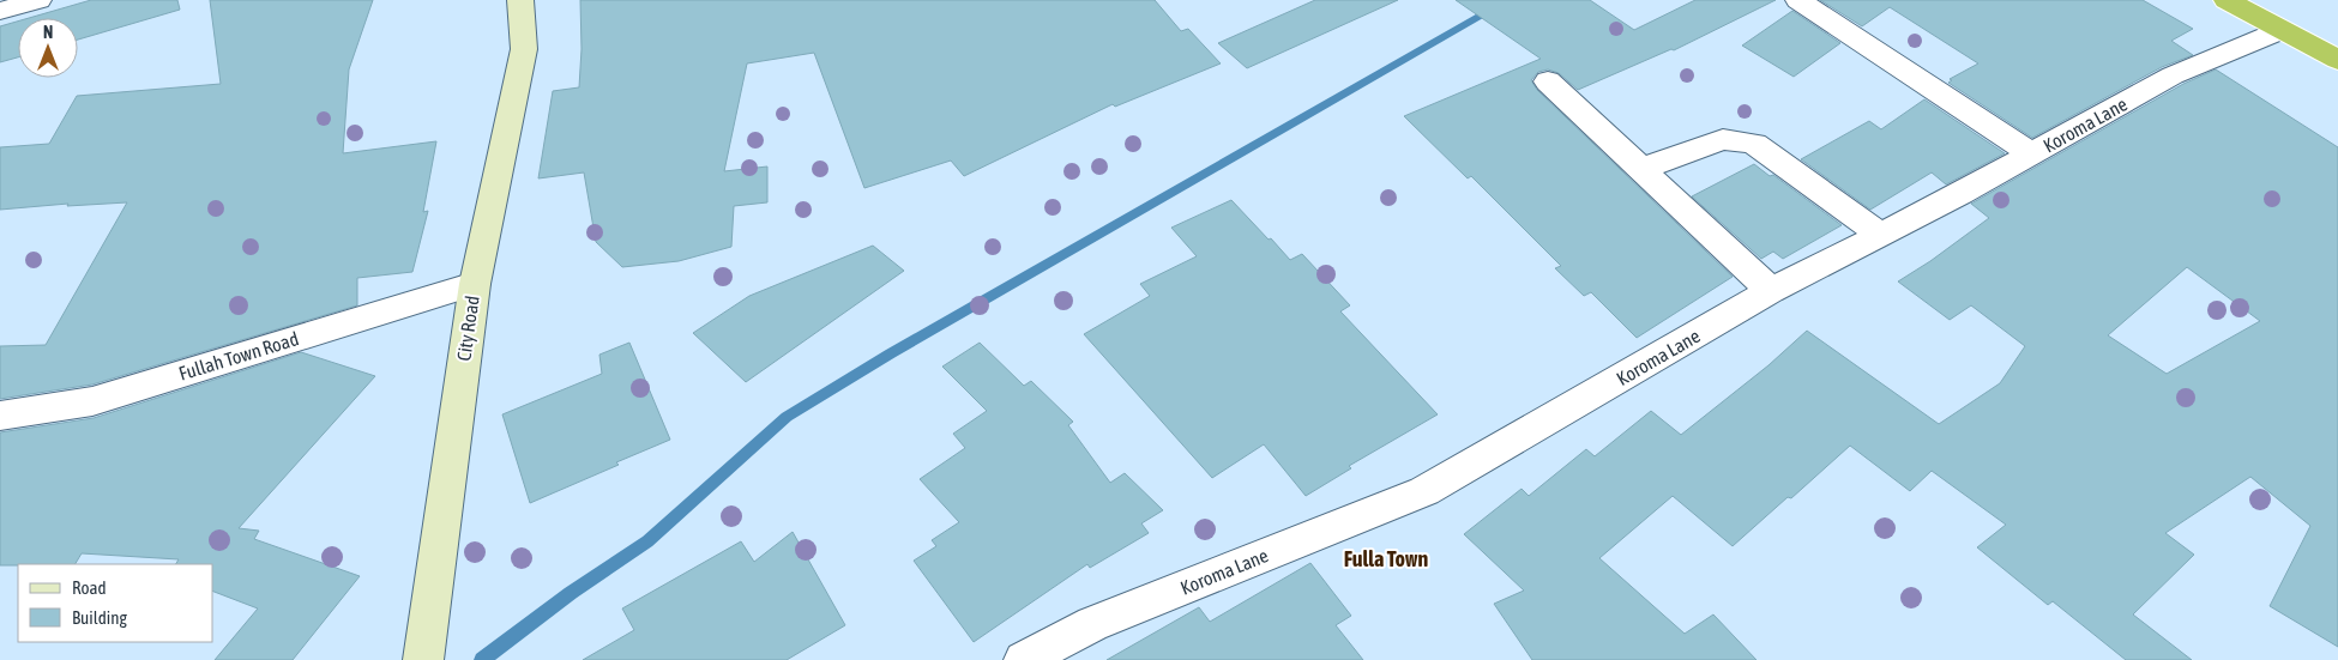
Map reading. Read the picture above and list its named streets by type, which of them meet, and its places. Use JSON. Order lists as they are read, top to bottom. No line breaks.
{"streets":{"main road":["City Road"],"street":["Koroma Lane","Fullah Town Road"]},"crossings":[["City Road","Fullah Town Road"]],"districts":["Fulla Town"],"legend":["Road","Building"],"north":"top"}
